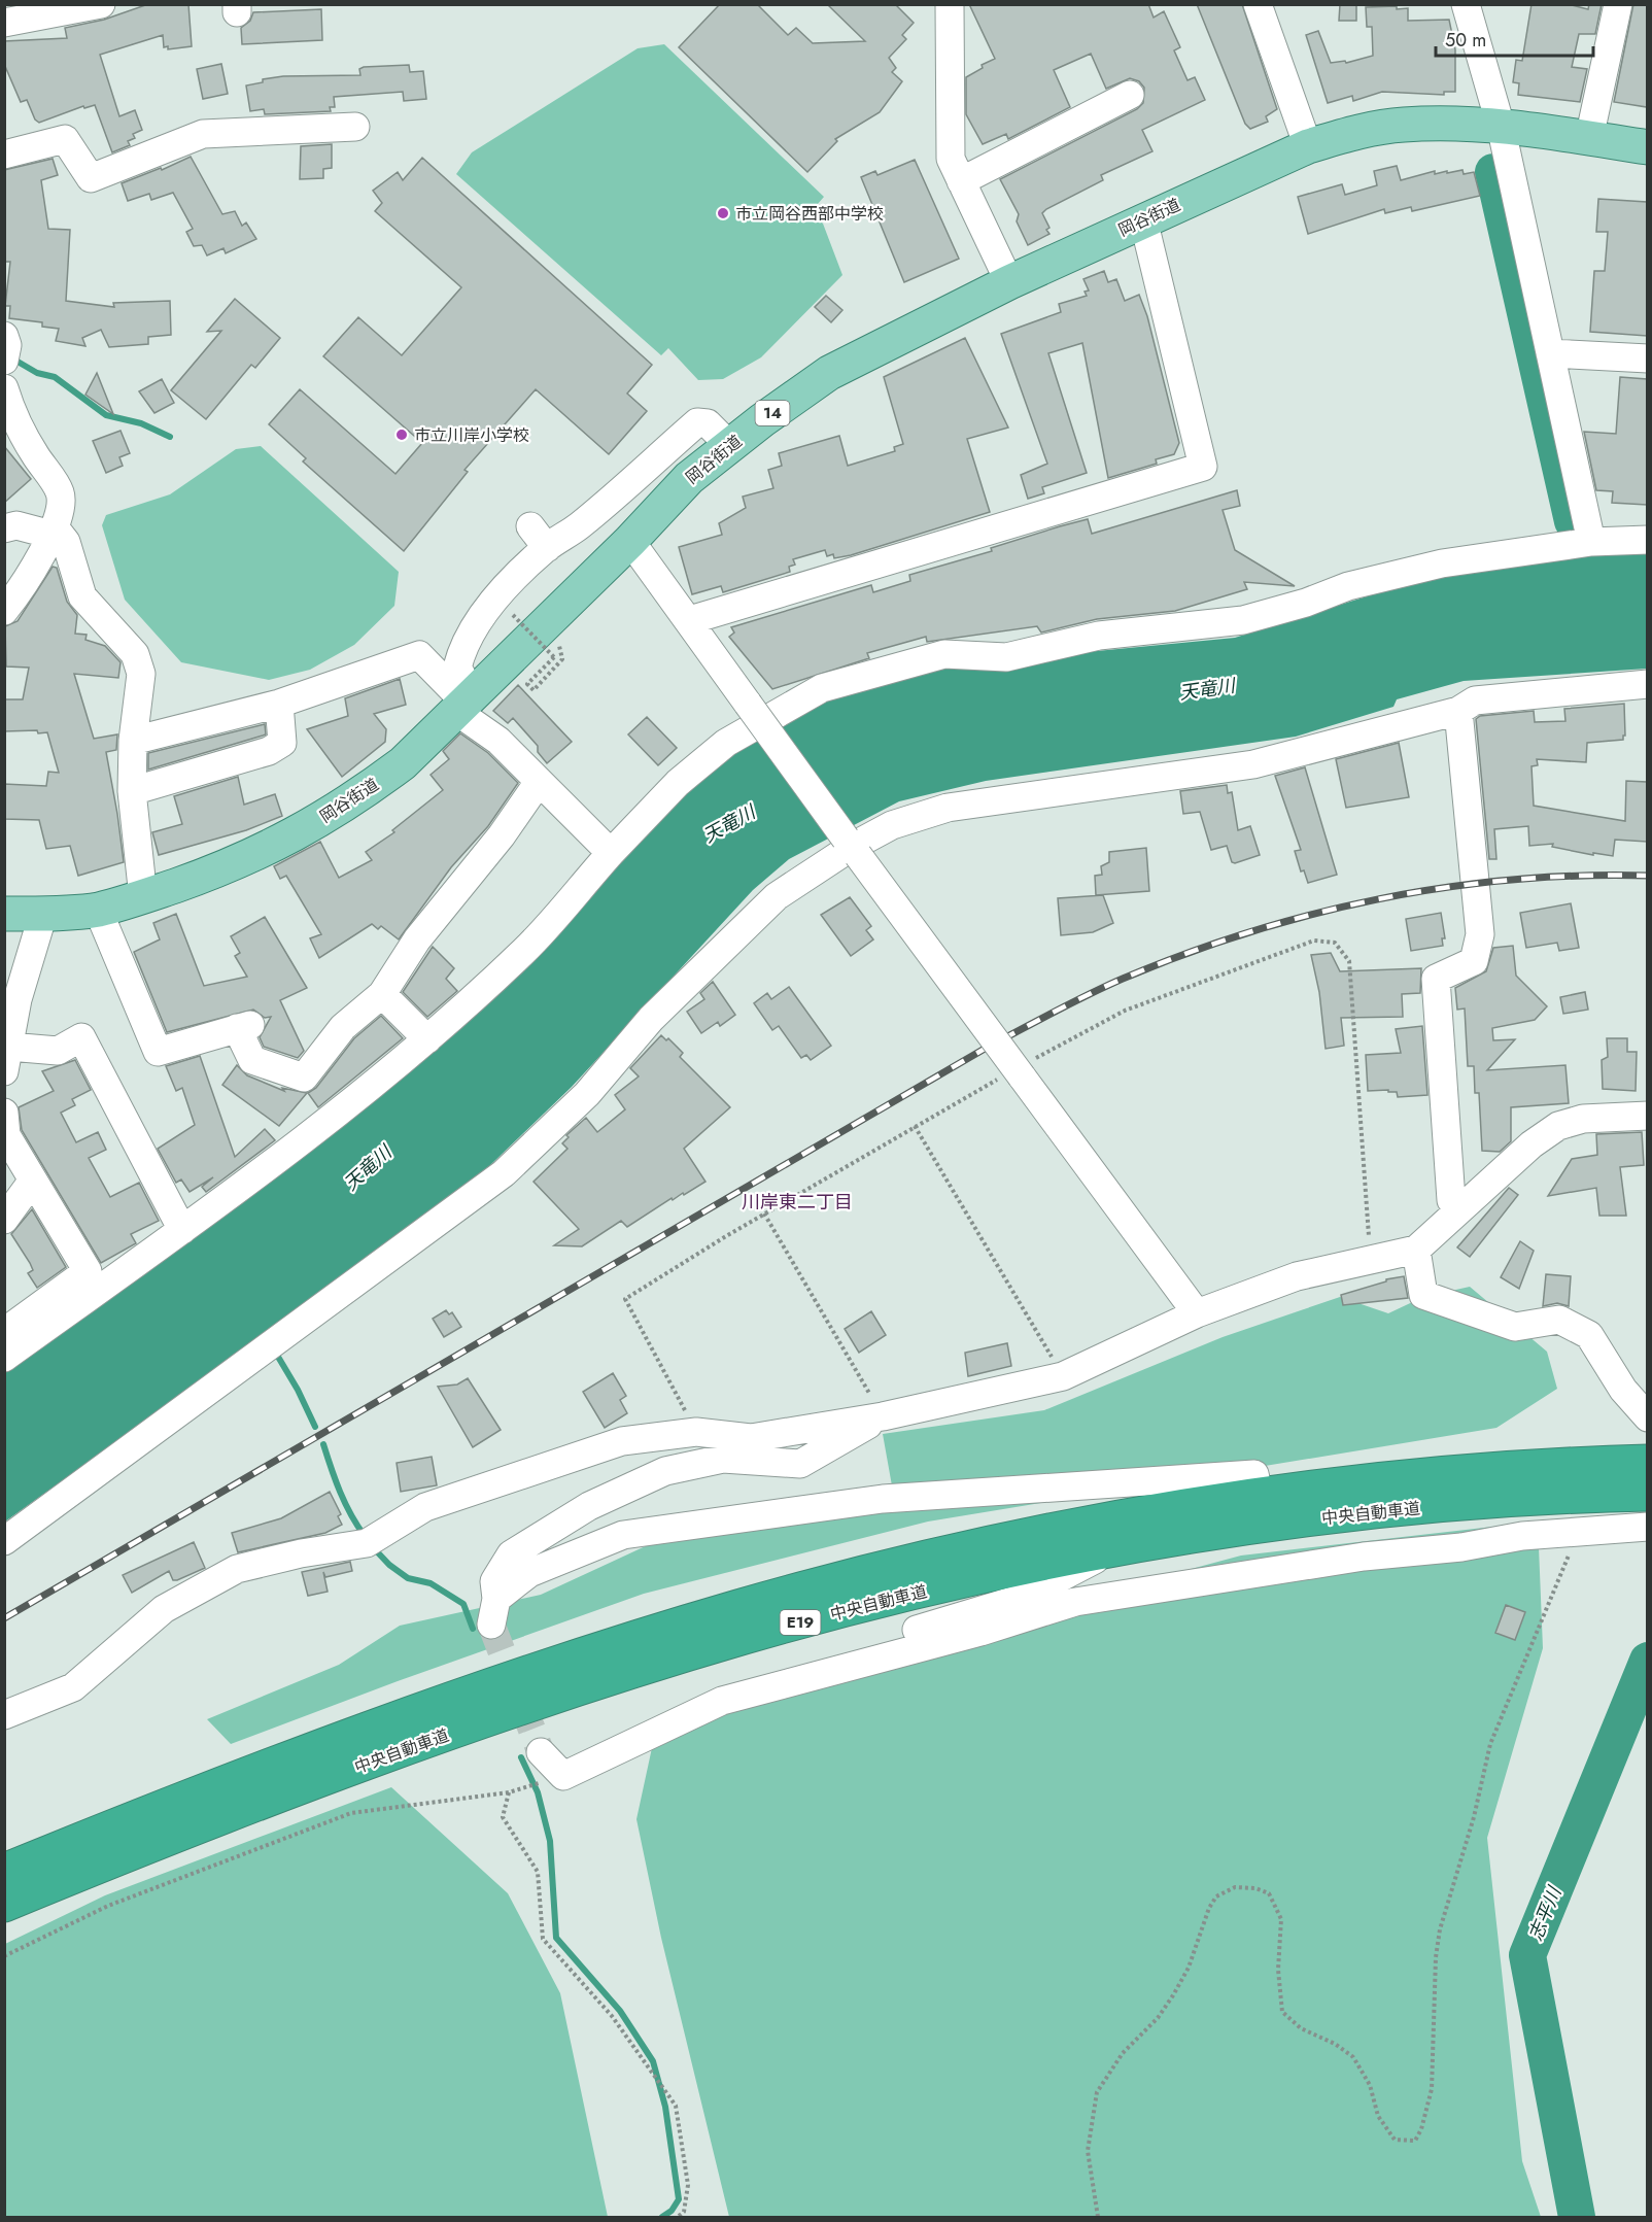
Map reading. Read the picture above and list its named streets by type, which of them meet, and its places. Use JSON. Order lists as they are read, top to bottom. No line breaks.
{"streets":{"highway":["中央自動車道","E19"],"main road":["岡谷街道","14"]},"districts":["川岸東二丁目"],"water":["天竜川","志平川"],"places":["市立岡谷西部中学校","市立川岸小学校"],"scale_bar":"50 m"}
